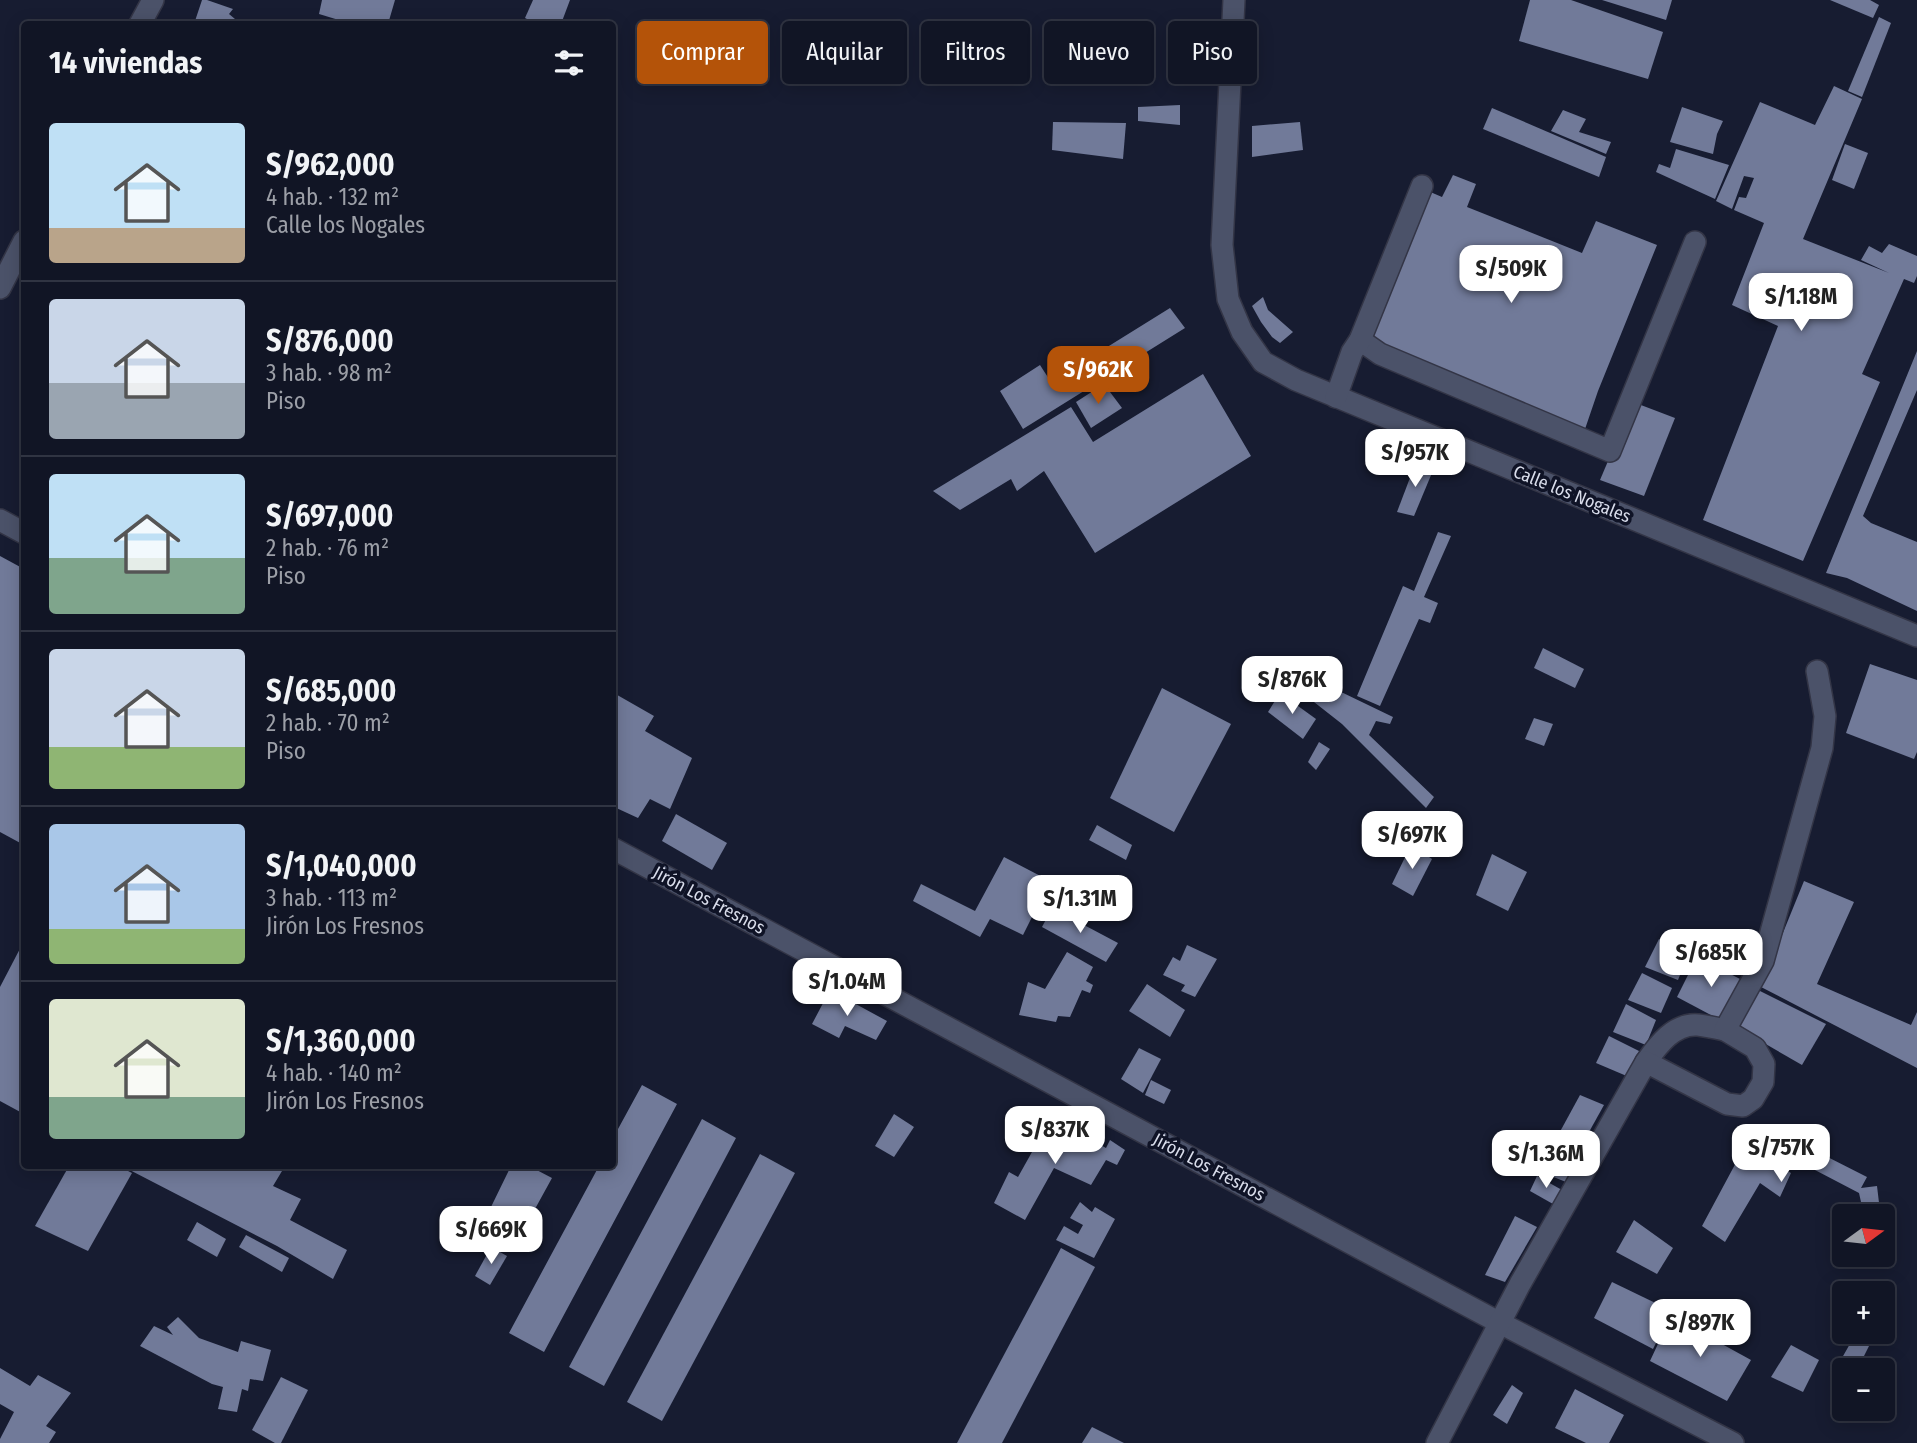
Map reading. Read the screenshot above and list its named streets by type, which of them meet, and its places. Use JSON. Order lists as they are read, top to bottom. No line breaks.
{"streets":{"street":["Calle los Nogales","Jirón Los Fresnos"]},"north":"right","page":{"chip":["Comprar","Alquilar","Filtros","Nuevo","Piso"],"heading":"14 viviendas","list":[{"name":"S/962,000","note":"4 hab. · 132 m² · Calle los Nogales"},{"name":"S/876,000","note":"3 hab. · 98 m² · Piso"},{"name":"S/697,000","note":"2 hab. · 76 m² · Piso"},{"name":"S/685,000","note":"2 hab. · 70 m² · Piso"},{"name":"S/1,040,000","note":"3 hab. · 113 m² · Jirón Los Fresnos"},{"name":"S/1,360,000","note":"4 hab. · 140 m² · Jirón Los Fresnos"}],"price":["S/509K","S/1.18M","S/962K","S/957K","S/876K","S/697K","S/1.31M","S/685K","S/1.04M","S/837K","S/757K","S/1.36M","S/669K","S/897K"],"map_buttons":["+","−"]}}
